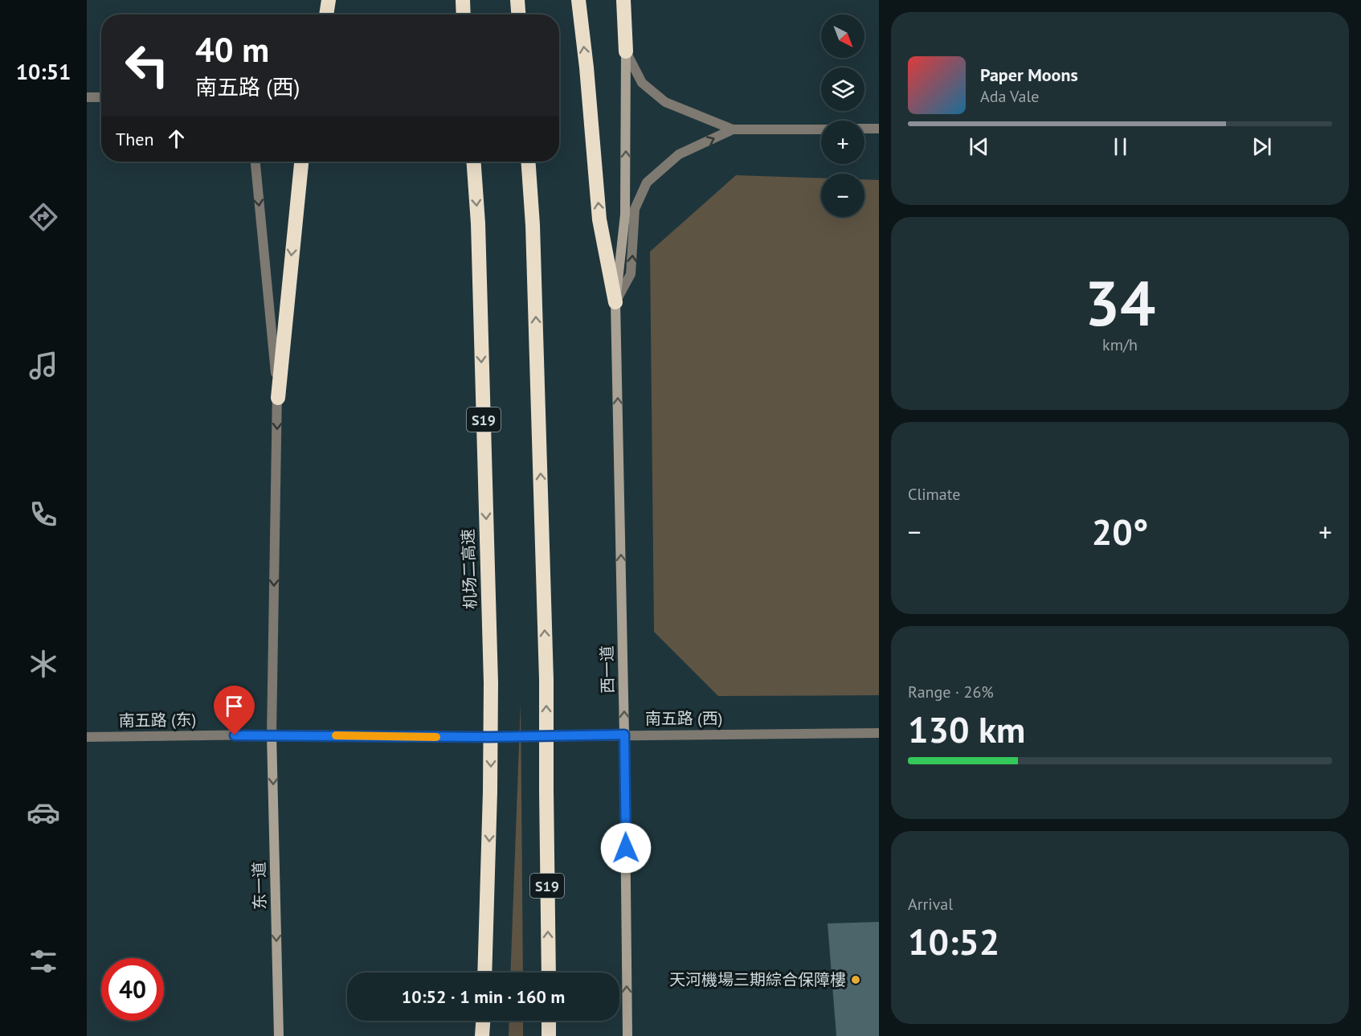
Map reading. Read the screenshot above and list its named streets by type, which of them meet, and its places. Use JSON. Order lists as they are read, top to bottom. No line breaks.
{"streets":{"highway":["S19","机场二高速"],"street":["西一道","南五路 (西)","南五路 (东)","东一道"]},"crossings":[["西一道","南五路 (西)"],["南五路 (西)","南五路 (东)"],["南五路 (东)","东一道"]],"one_way":["西一道","东一道"],"places":["天河機場三期綜合保障樓"],"north":"bottom right","page":{"tabs":"10:51","map_buttons":["+","−"],"turn":["40 m","南五路 (西)"],"song":["Paper Moons","Ada Vale"],"then":"Then","tile":[["34","km/h"],"Climate",["Range · 26%","130 km"],["Arrival","10:52"]],"heat":["−","20°","+"],"limit":"40","trip":"10:52 · 1 min · 160 m"}}
